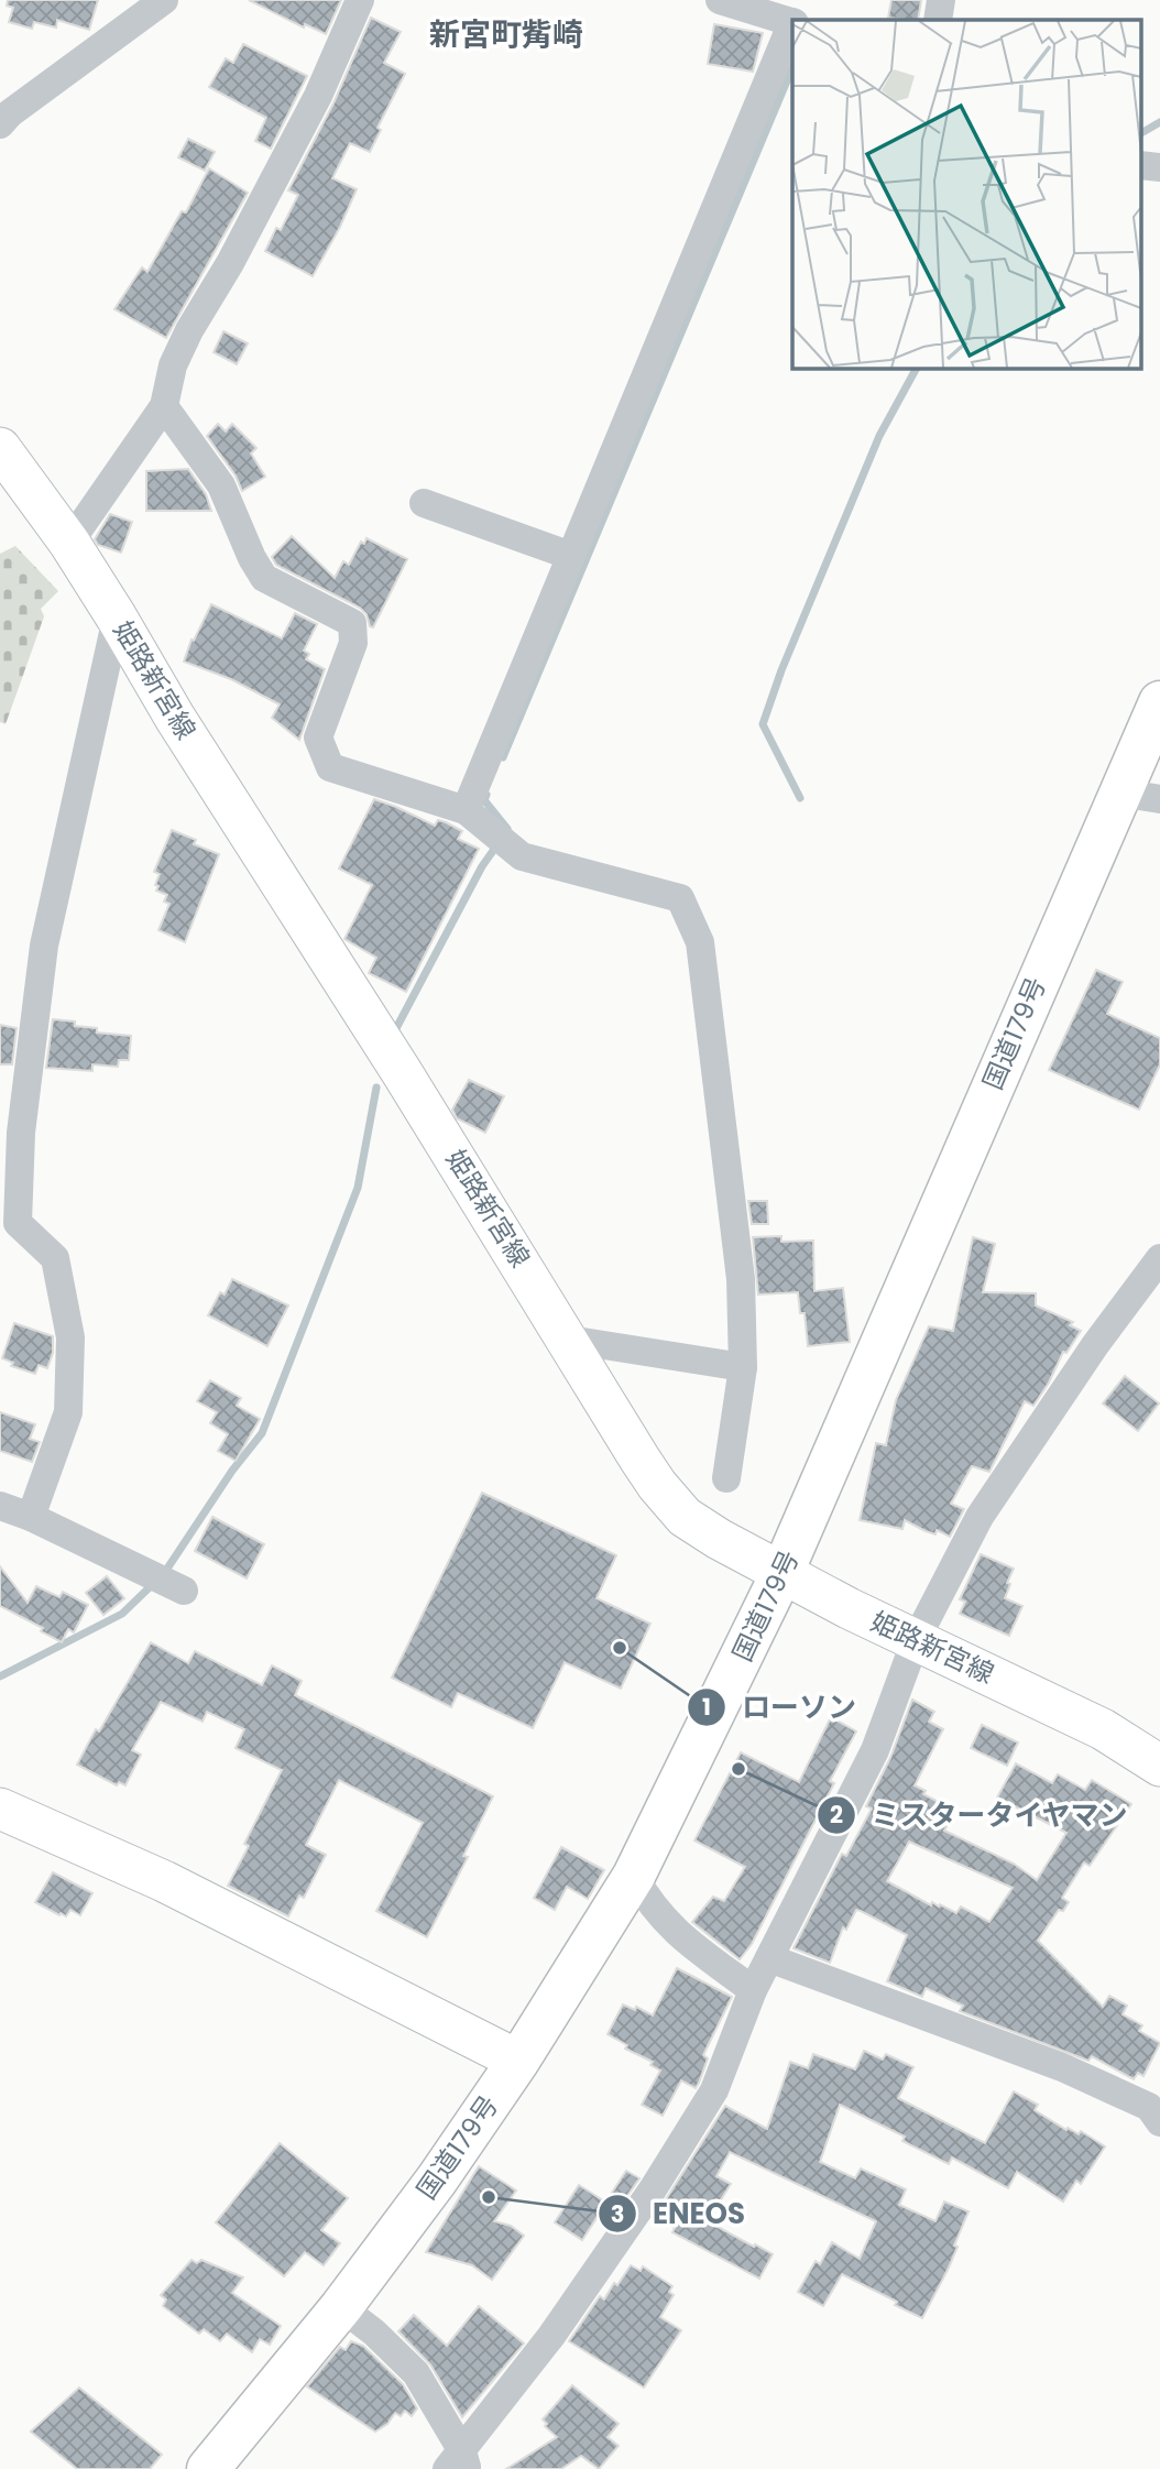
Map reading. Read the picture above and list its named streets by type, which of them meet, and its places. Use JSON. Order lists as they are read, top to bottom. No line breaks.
{"streets":{"highway":["国道179号"],"main road":["姫路新宮線"]},"crossings":[["姫路新宮線","国道179号"]],"districts":["新宮町觜崎"],"places":["ローソン","ミスタータイヤマン","ENEOS"]}
